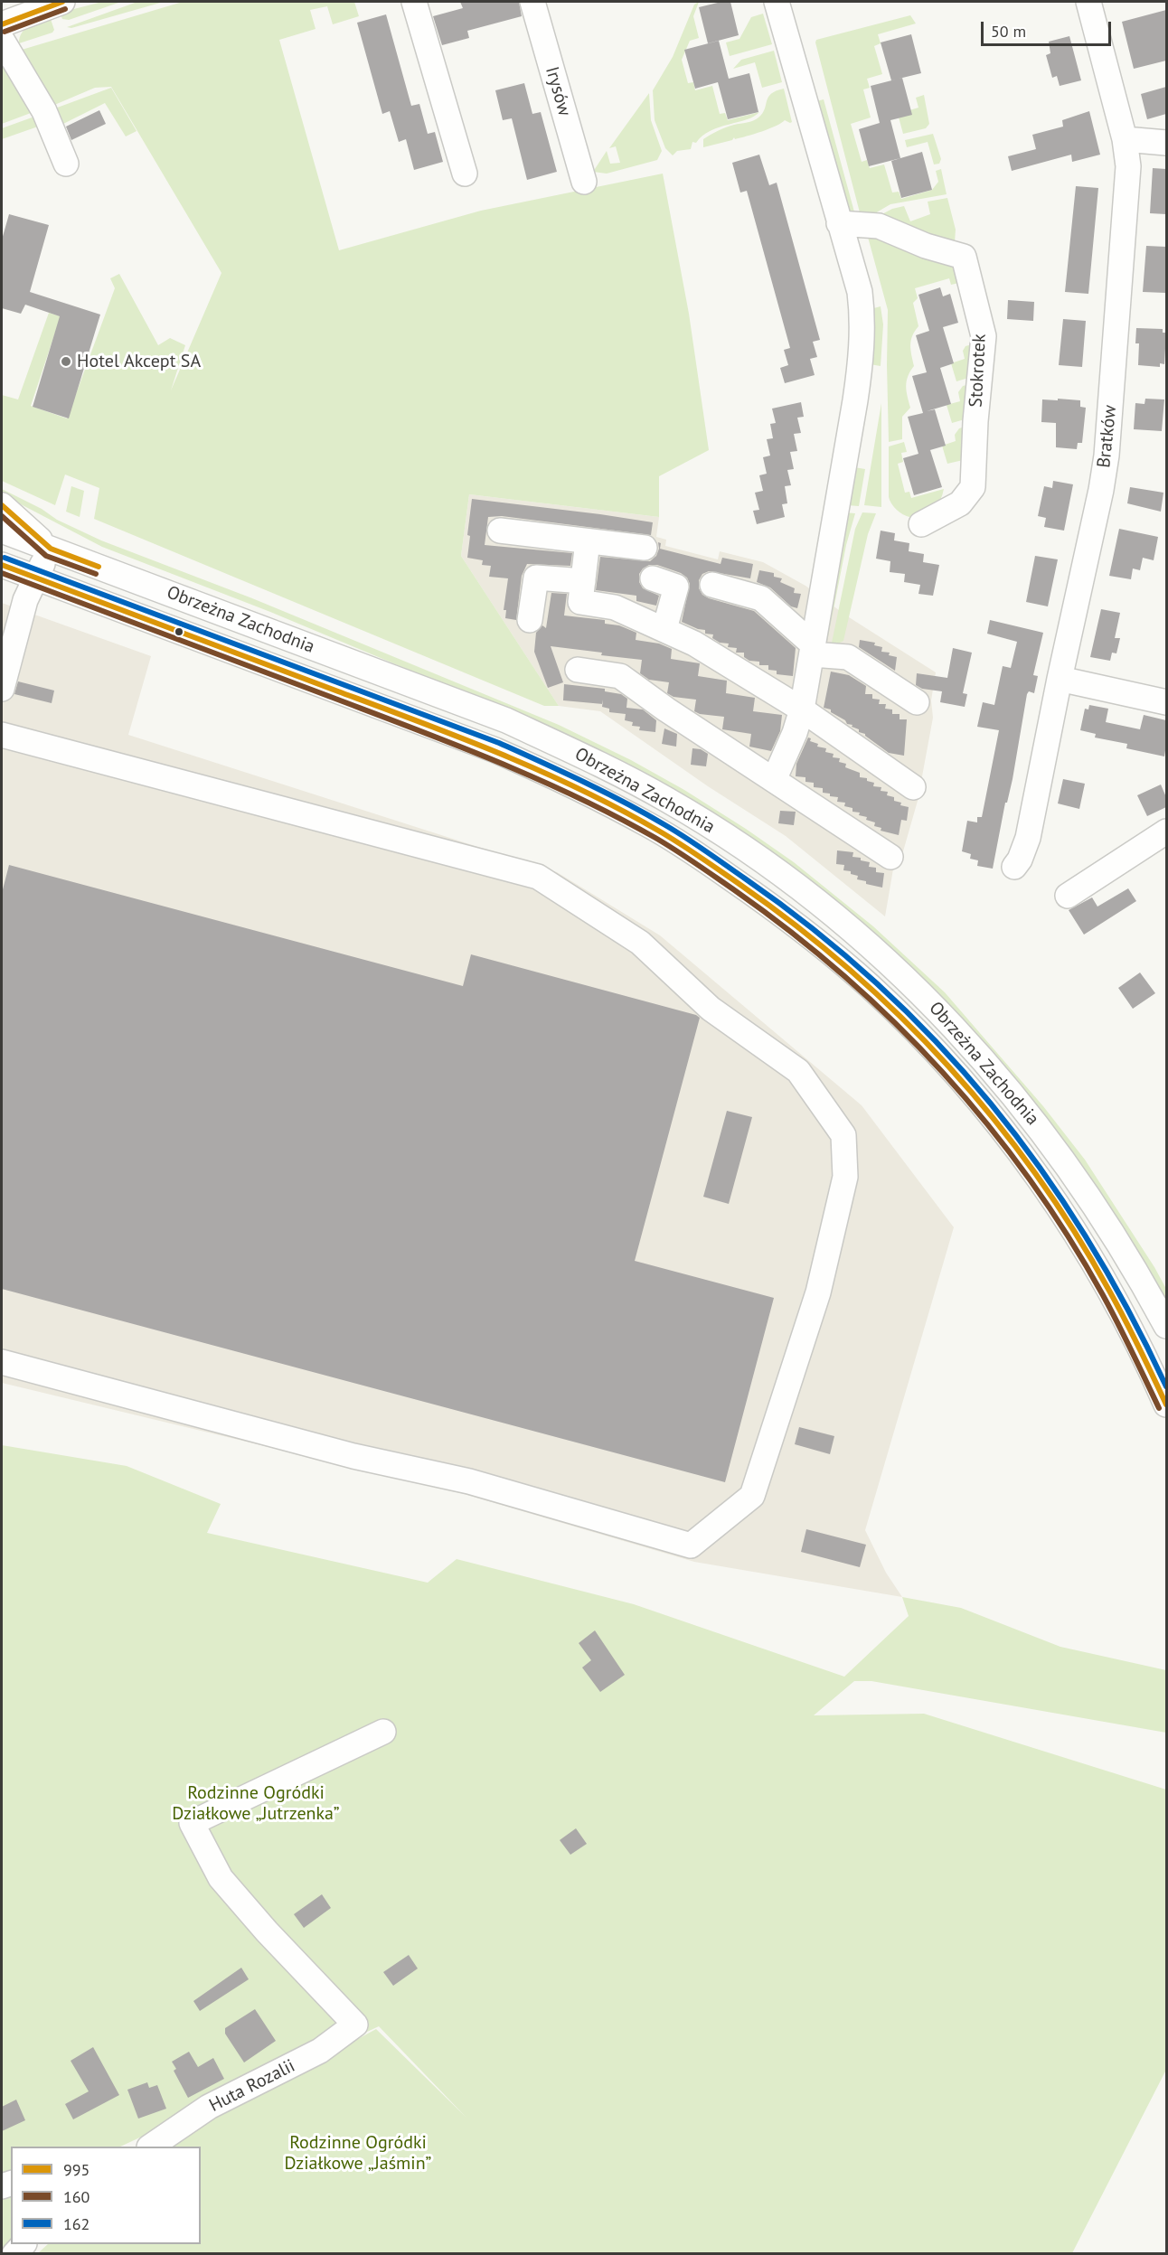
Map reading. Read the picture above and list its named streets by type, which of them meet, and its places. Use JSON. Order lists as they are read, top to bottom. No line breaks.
{"streets":{"street":["Irysów","Stokrotek","Bratków","Obrzeżna Zachodnia","Huta Rozalii"]},"parks":["Rodzinne Ogródki Działkowe „Jutrzenka”","Rodzinne Ogródki Działkowe „Jaśmin”"],"places":["Hotel Akcept SA"],"lines":["transit line 995","transit line 160","transit line 162"],"legend":["995","160","162"],"scale_bar":"50 m"}
